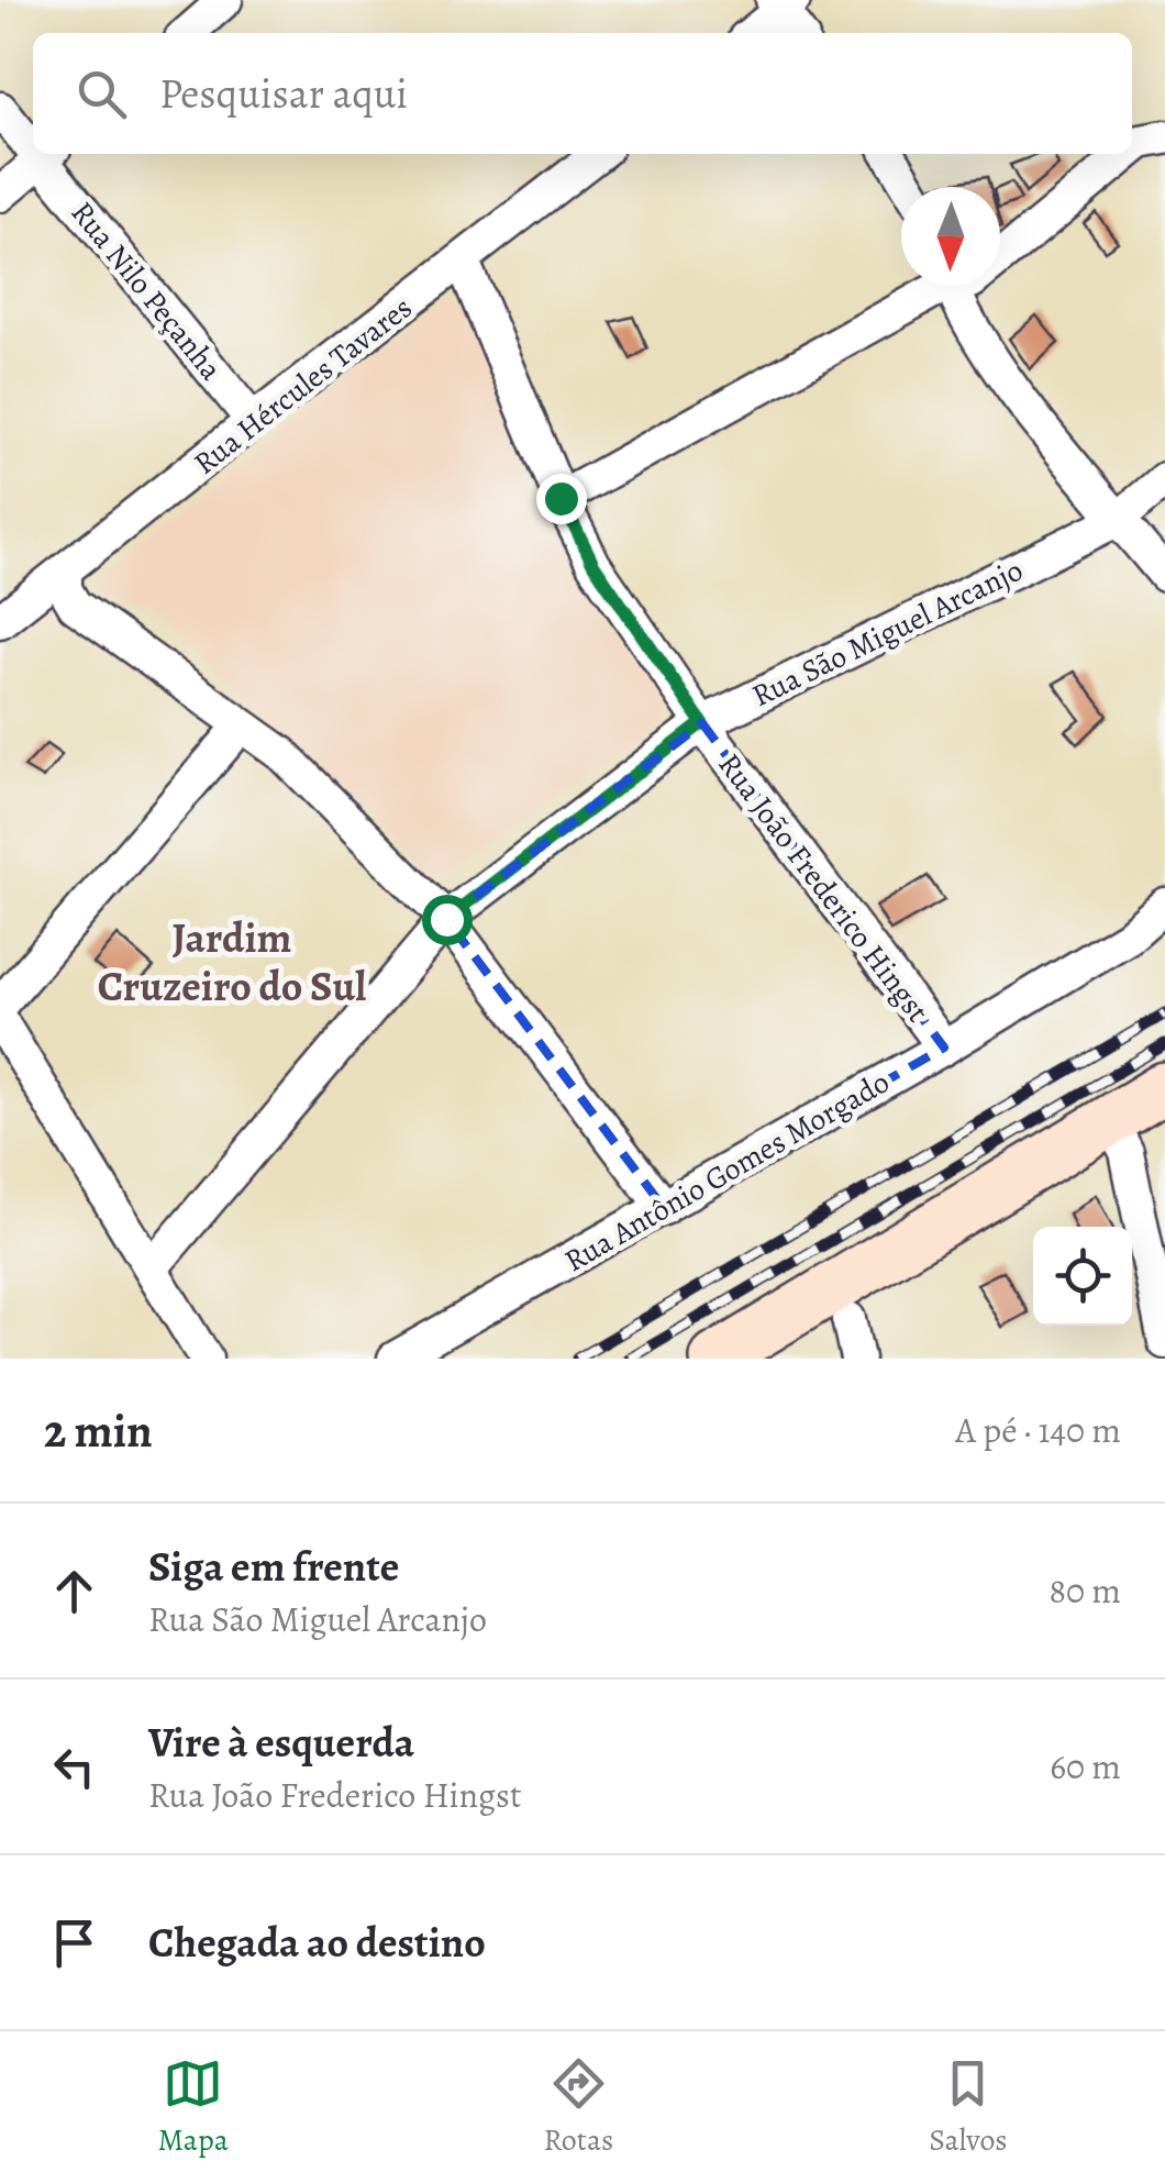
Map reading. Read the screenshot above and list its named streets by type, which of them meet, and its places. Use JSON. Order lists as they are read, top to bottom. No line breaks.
{"streets":{"street":["Rua Nilo Peçanha","Rua Hércules Tavares","Rua São Miguel Arcanjo","Rua João Frederico Hingst","Rua Antônio Gomes Morgado"]},"crossings":[["Rua Nilo Peçanha","Rua Hércules Tavares"],["Rua Hércules Tavares","Rua João Frederico Hingst"],["Rua São Miguel Arcanjo","Rua João Frederico Hingst"],["Rua João Frederico Hingst","Rua Antônio Gomes Morgado"]],"districts":["Jardim Cruzeiro do Sul"],"north":"bottom","page":{"search":"Pesquisar aqui","heading":["2 min","A pé · 140 m"],"list":[["Siga em frente","Rua São Miguel Arcanjo","80 m"],["Vire à esquerda","Rua João Frederico Hingst","60 m"],"Chegada ao destino"],"nav":["Mapa","Rotas","Salvos"]}}
